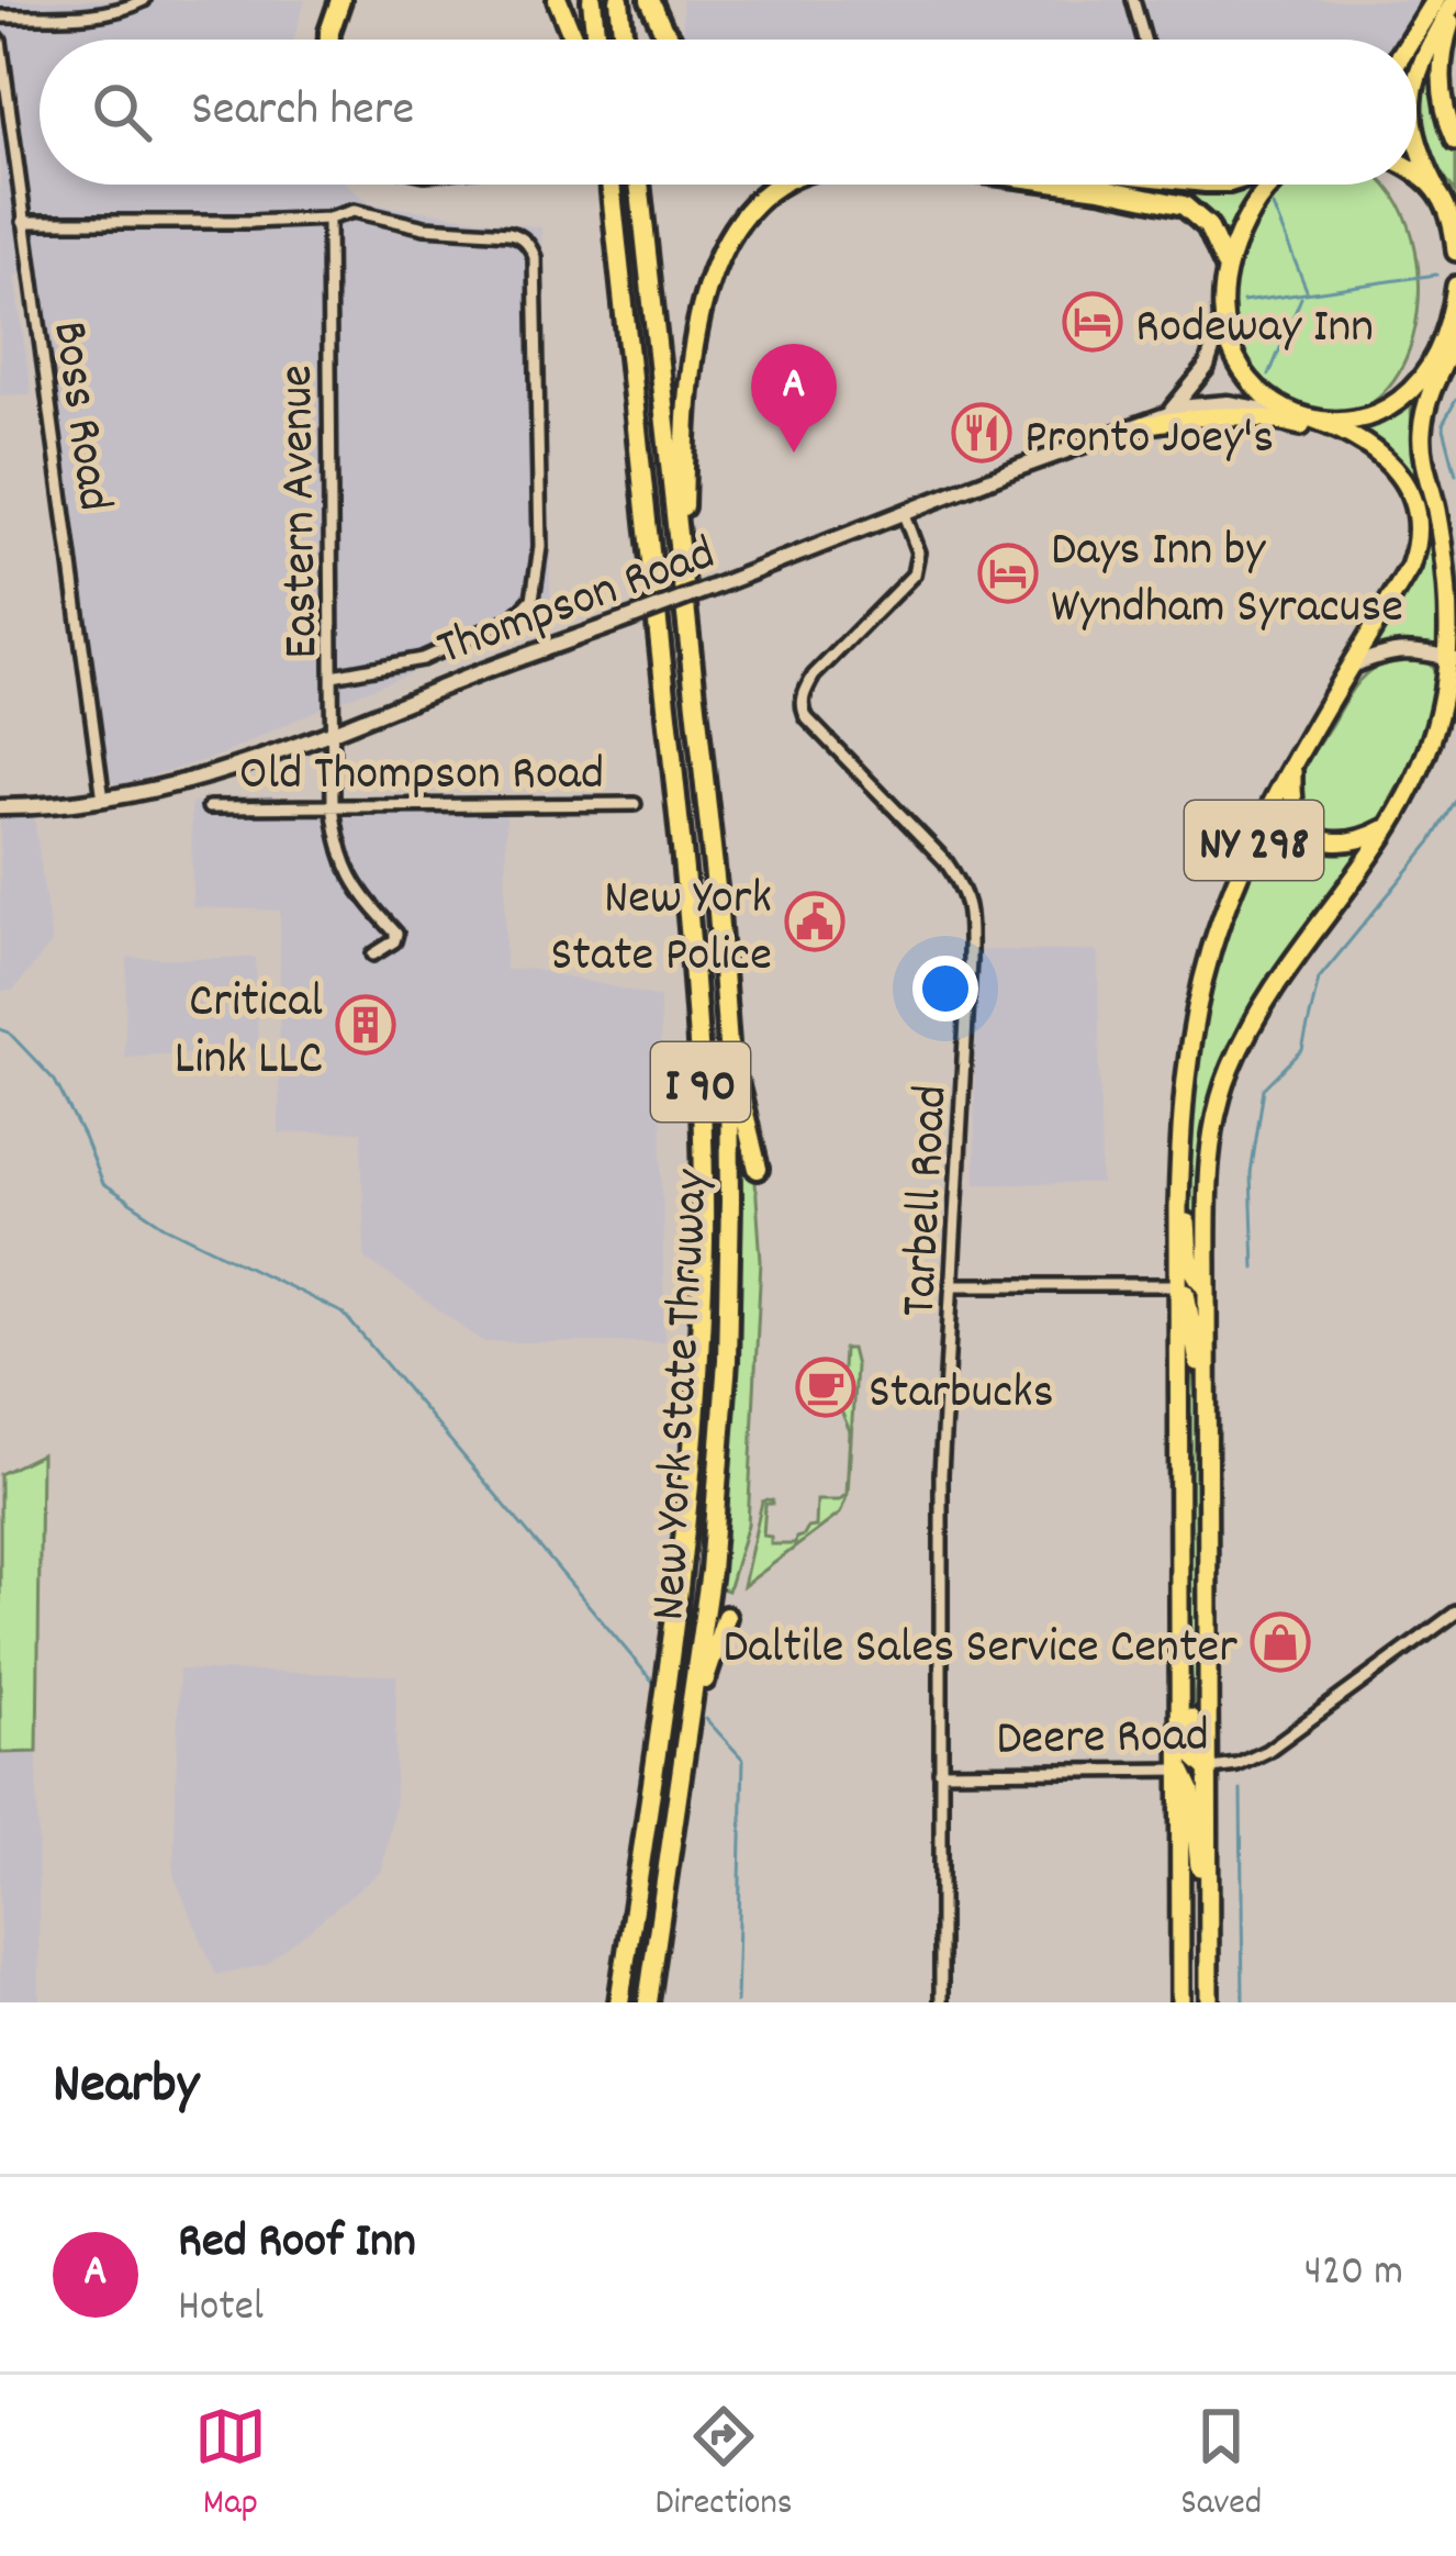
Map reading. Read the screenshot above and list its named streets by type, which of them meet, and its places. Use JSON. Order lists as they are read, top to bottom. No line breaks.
{"streets":{"highway":["I 90","New York State Thruway"],"main road":["NY 298"],"street":["Boss Road","Eastern Avenue","Thompson Road","Old Thompson Road","Tarbell Road","Deere Road"]},"crossings":[["Boss Road","Thompson Road"],["Eastern Avenue","Thompson Road"],["Eastern Avenue","Old Thompson Road"],["Thompson Road","NY 298"],["Thompson Road","Tarbell Road"],["NY 298","Deere Road"],["Tarbell Road","Deere Road"]],"places":{"hotel":["Rodeway Inn","Days Inn by Wyndham Syracuse"],"restaurant":["Pronto Joey's"],"public building":["New York State Police"],"building":["Critical Link LLC"],"cafe":["Starbucks"],"shop":["Daltile Sales Service Center"]},"page":{"search":"Search here","pins":"A","heading":"Nearby","list":[{"mark":"A","name":"Red Roof Inn","note":"Hotel","value":"420 m"}],"nav":["Map","Directions","Saved"]}}
